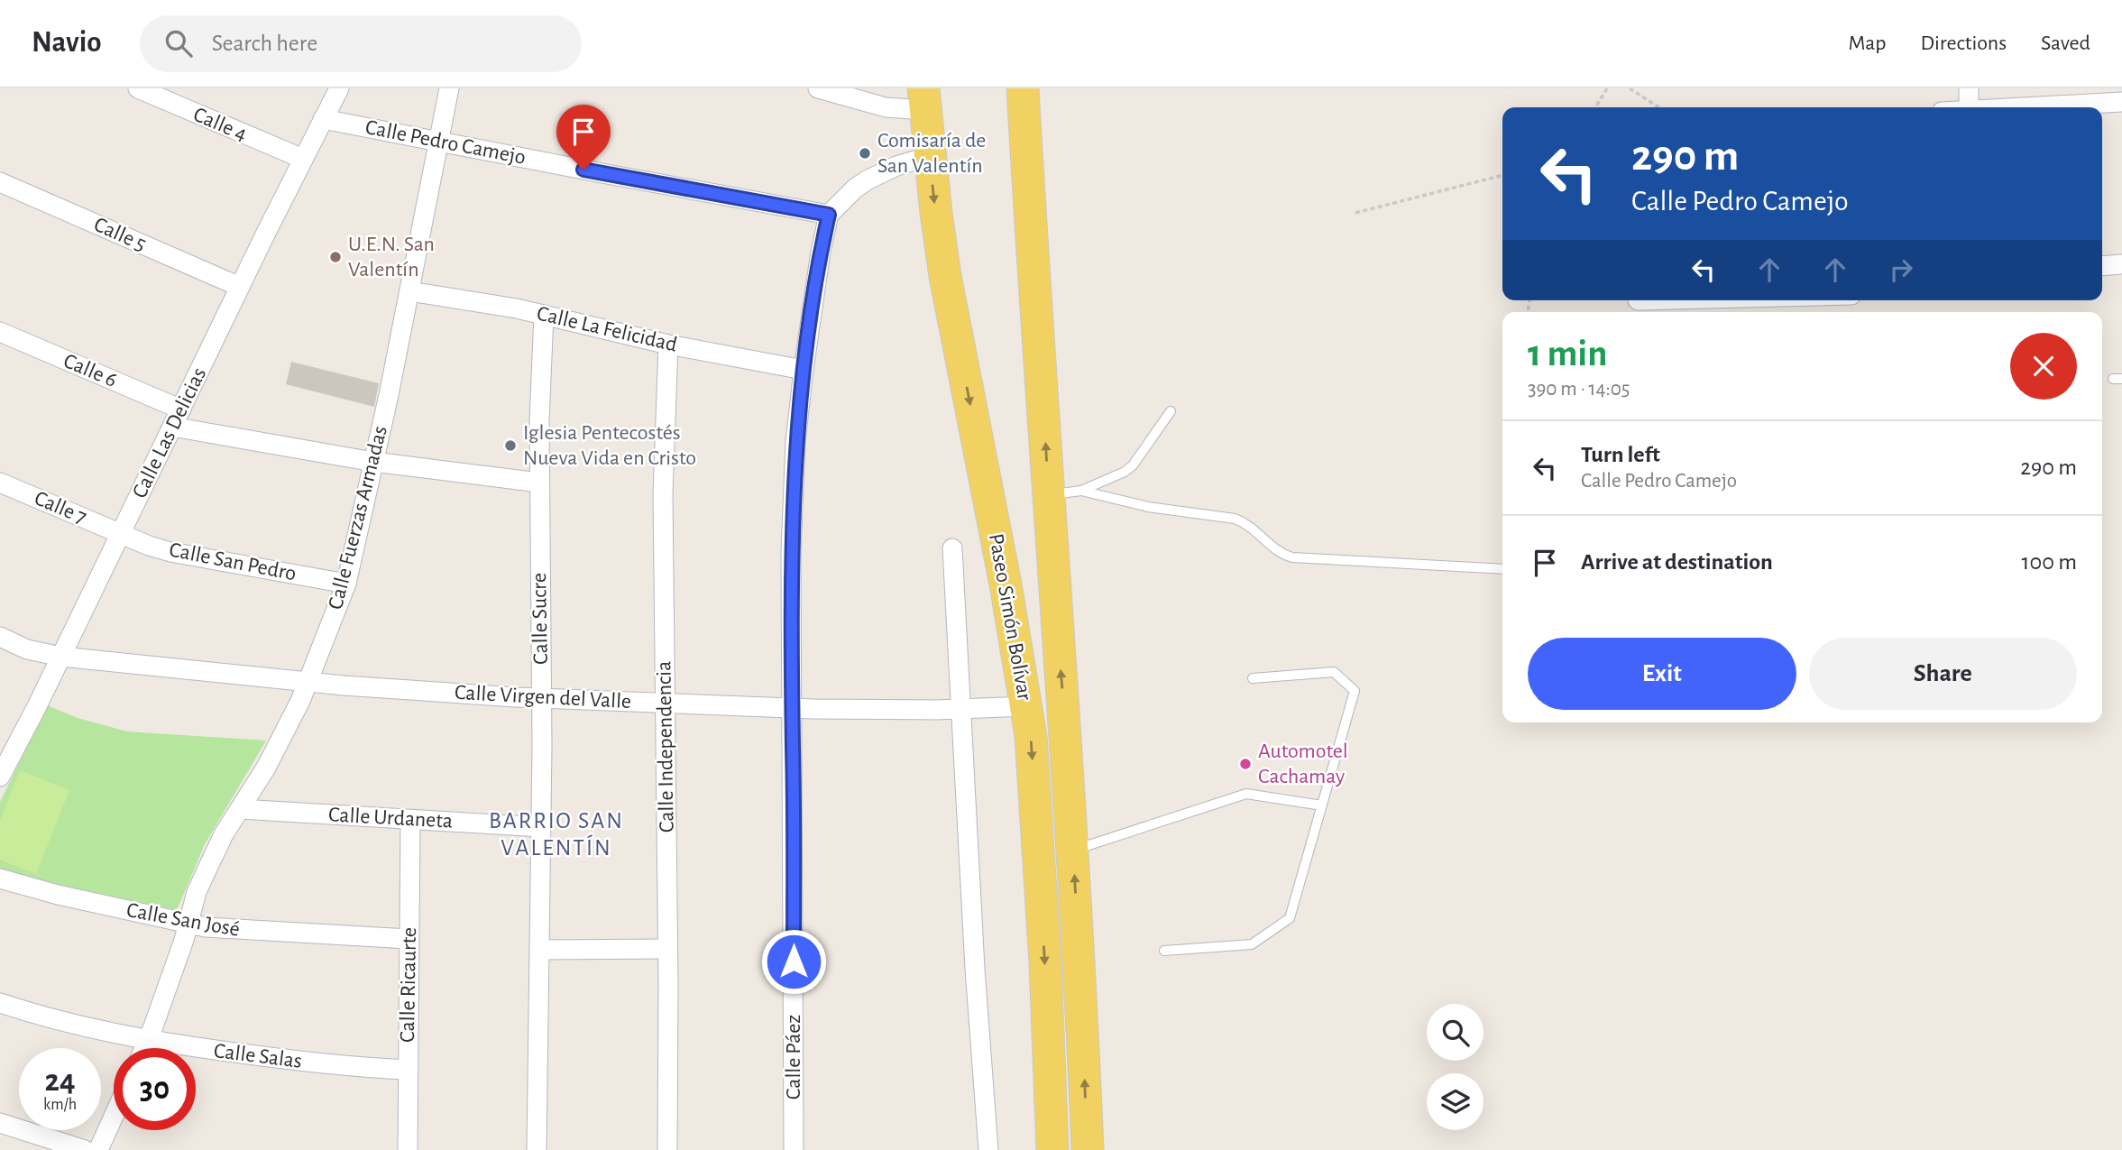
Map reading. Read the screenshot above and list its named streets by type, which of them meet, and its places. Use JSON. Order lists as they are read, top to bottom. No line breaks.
{"streets":{"main road":["Paseo Simón Bolívar"],"street":["Calle 4","Calle Pedro Camejo","Calle 5","Calle La Felicidad","Calle 6","Calle Las Delicias","Calle 7","Calle Fuerzas Armadas","Calle San Pedro","Calle Sucre","Calle Virgen del Valle","Calle Independencia","Calle Urdaneta","Calle San José","Calle Ricaurte","Calle Salas","Calle Páez"]},"crossings":[["Calle 4","Calle Las Delicias"],["Calle Pedro Camejo","Calle Las Delicias"],["Calle Pedro Camejo","Calle Fuerzas Armadas"],["Calle Pedro Camejo","Calle Páez"],["Calle 5","Calle Las Delicias"],["Calle La Felicidad","Calle Fuerzas Armadas"],["Calle La Felicidad","Calle Sucre"],["Calle La Felicidad","Calle Independencia"],["Calle La Felicidad","Calle Páez"],["Calle 6","Calle Las Delicias"],["Calle 6","Calle Fuerzas Armadas"],["Calle 6","Calle Sucre"],["Calle Las Delicias","Calle 7"],["Calle Las Delicias","Calle San Pedro"],["Calle Las Delicias","Calle Virgen del Valle"],["Calle 7","Calle San Pedro"],["Calle Fuerzas Armadas","Calle San Pedro"],["Calle Fuerzas Armadas","Calle Virgen del Valle"],["Calle Fuerzas Armadas","Calle Urdaneta"],["Calle Fuerzas Armadas","Calle San José"],["Calle Fuerzas Armadas","Calle Salas"],["Paseo Simón Bolívar","Calle Virgen del Valle"],["Calle Sucre","Calle Virgen del Valle"],["Calle Sucre","Calle Urdaneta"],["Calle Virgen del Valle","Calle Independencia"],["Calle Virgen del Valle","Calle Páez"],["Calle Urdaneta","Calle Ricaurte"],["Calle San José","Calle Ricaurte"],["Calle Ricaurte","Calle Salas"]],"districts":["BARRIO SAN VALENTÍN"],"places":["Comisaría de San Valentín","U.E.N. San Valentín","Iglesia Pentecostés Nueva Vida en Cristo","Automotel Cachamay"],"page":{"header":"Navio","search":"Search here","nav":["Map","Directions","Saved"],"turn":["290 m","Calle Pedro Camejo"],"heading":["1 min","390 m · 14:05"],"list":[{"name":"Turn left","note":"Calle Pedro Camejo","value":"290 m"},{"name":"Arrive at destination","value":"100 m"}],"buttons":["Exit","Share"],"speed":"24 km/h","limit":"30"}}
